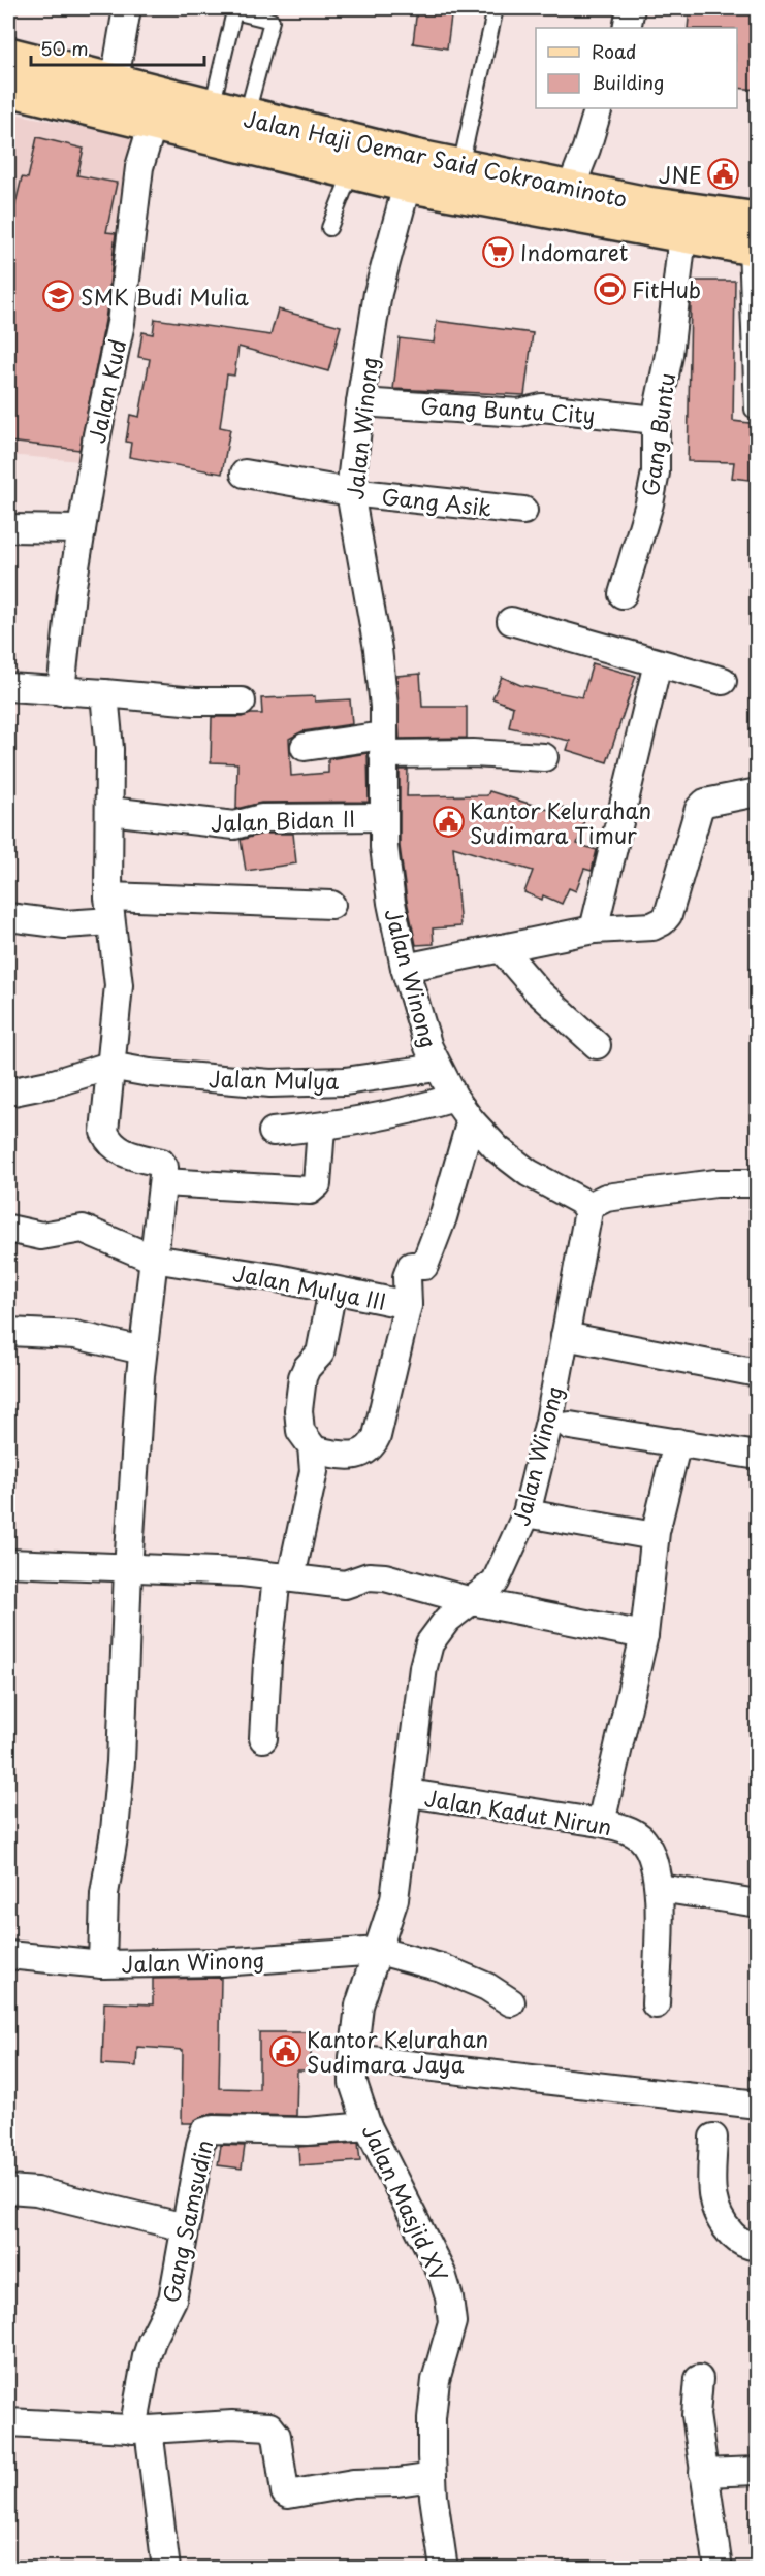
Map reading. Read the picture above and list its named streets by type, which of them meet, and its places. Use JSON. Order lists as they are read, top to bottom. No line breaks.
{"streets":{"main road":["Jalan Haji Oemar Said Cokroaminoto"],"street":["Jalan Kud","Gang Buntu City","Jalan Winong","Gang Buntu","Gang Asik","Jalan Bidan II","Jalan Mulya","Jalan Mulya III","Jalan Kadut Nirun","Jalan Masjid XV","Gang Samsudin"]},"crossings":[["Jalan Haji Oemar Said Cokroaminoto","Jalan Kud"],["Jalan Haji Oemar Said Cokroaminoto","Jalan Winong"],["Jalan Haji Oemar Said Cokroaminoto","Gang Buntu"],["Gang Buntu City","Jalan Winong"],["Gang Buntu City","Gang Buntu"],["Jalan Winong","Gang Asik"],["Jalan Winong","Jalan Bidan II"],["Jalan Winong","Jalan Mulya"],["Jalan Winong","Jalan Mulya III"],["Jalan Winong","Jalan Kadut Nirun"],["Jalan Winong","Jalan Masjid XV"],["Jalan Masjid XV","Gang Samsudin"]],"places":{"public building":["JNE","Kantor Kelurahan Sudimara Timur","Kantor Kelurahan Sudimara Jaya"],"supermarket":["Indomaret"],"sports":["FitHub"],"school or university":["SMK Budi Mulia"]},"legend":["Road","Building"],"scale_bar":"50 m"}
